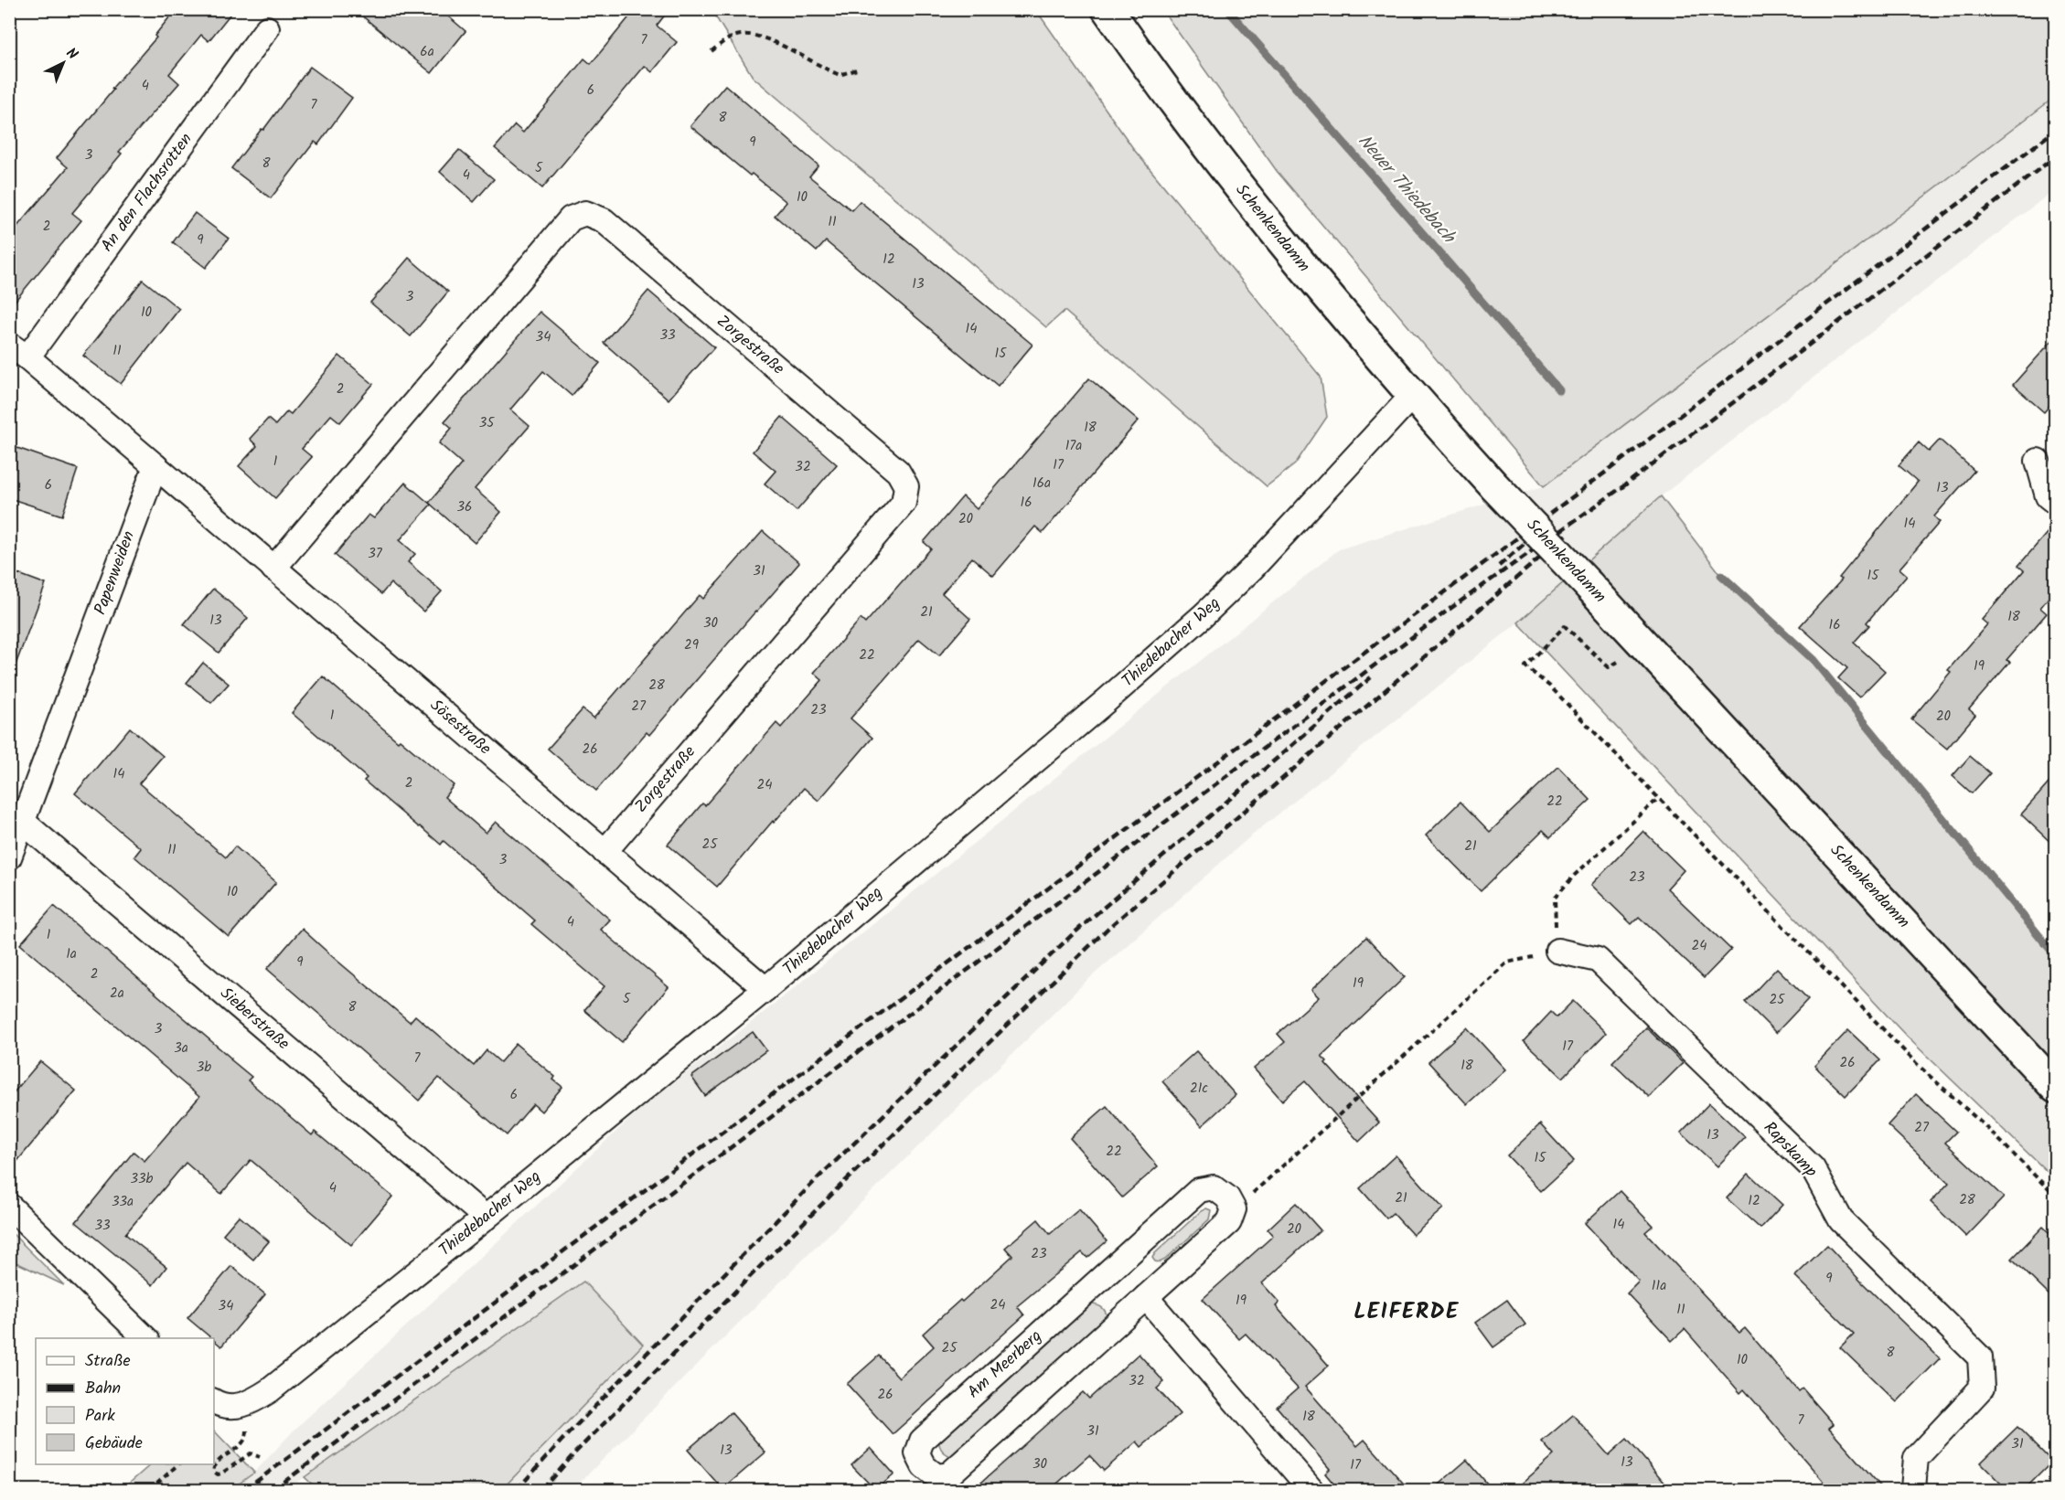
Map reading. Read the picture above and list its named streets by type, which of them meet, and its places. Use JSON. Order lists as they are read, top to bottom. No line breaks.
{"streets":{"street":["An den Flachsrotten","Schenkendamm","Zorgestraße","Papenweiden","Thiedebacher Weg","Sösestraße","Sieberstraße","Rapskamp","Am Meerberg"]},"crossings":[["Schenkendamm","Thiedebacher Weg"],["Zorgestraße","Sösestraße"],["Papenweiden","Sösestraße"],["Papenweiden","Sieberstraße"],["Thiedebacher Weg","Sösestraße"],["Thiedebacher Weg","Sieberstraße"]],"districts":["LEIFERDE"],"water":["Neuer Thiedebach"],"house_numbers":["7","6a","4","6","7","8","9","3","8","5","4","10","11","2","9","12","13","3","10","14","33","34","11","15","2","35","18","17a","1","17","32","16a","6","13","16","36","20","14","37","31","15","21","18","13","30","16","29","22","19","28","27","23","1","20","26","14","2","24","22","25","21","11","3","23","10","4","1","24","1a","9","2","19","2a","5","25","8","3","17","3a","7","26","18","3b","21c","6","27","13","22","15","33b","4","21","28","12","33a","14","33","20","23","9","11a","19","24","34","11","25","8","10","32","26","18","7","31","31","13","13","30","17"],"legend":["Straße","Bahn","Park","Gebäude"],"north":"top right"}
